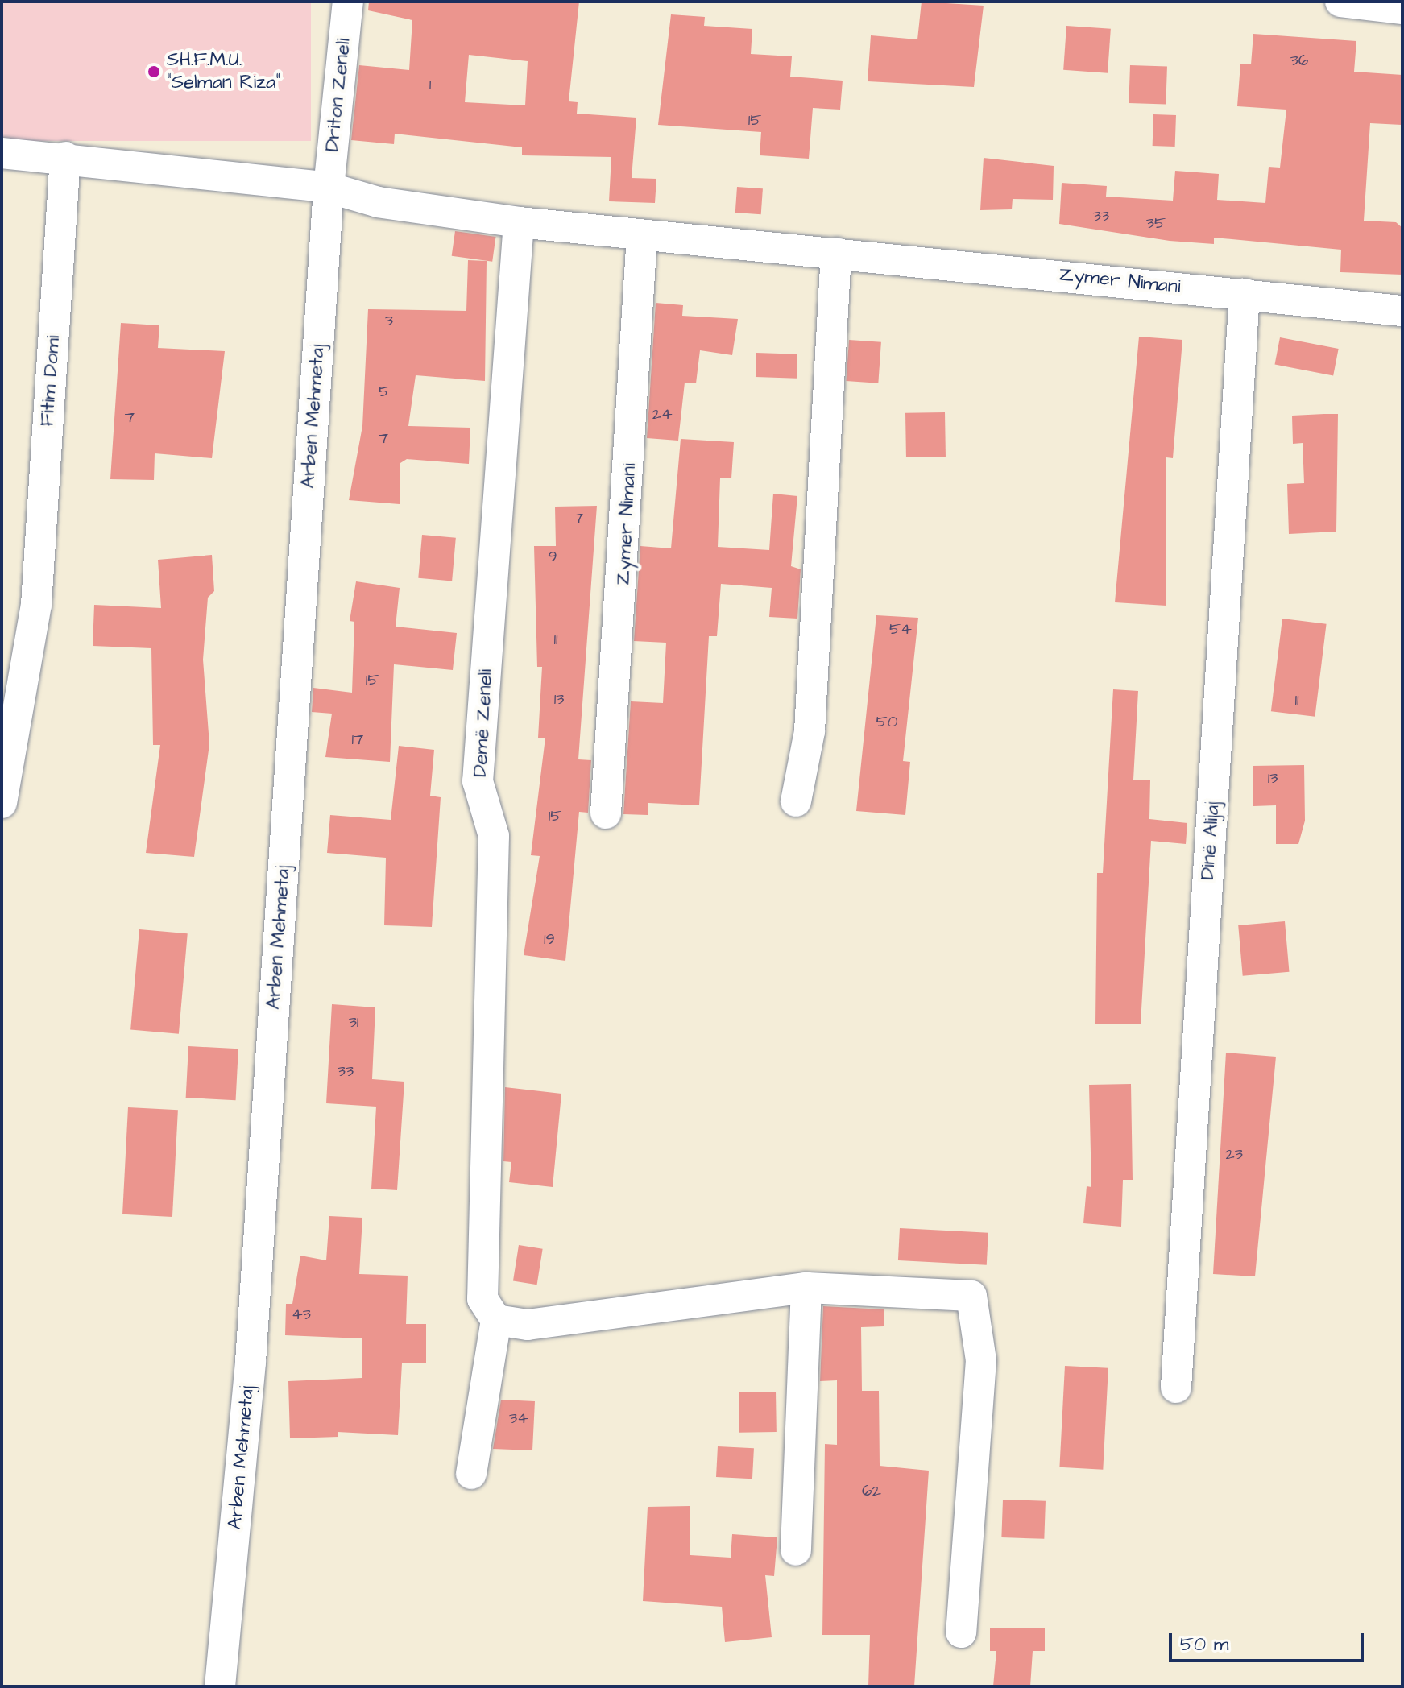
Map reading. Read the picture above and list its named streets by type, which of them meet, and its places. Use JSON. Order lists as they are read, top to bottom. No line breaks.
{"streets":{"street":["Driton Zeneli","Zymer Nimani","Fitim Domi","Arben Mehmetaj","Demë Zeneli","Dinë Alijaj"]},"crossings":[["Driton Zeneli","Zymer Nimani"],["Driton Zeneli","Arben Mehmetaj"],["Zymer Nimani","Arben Mehmetaj"],["Zymer Nimani","Demë Zeneli"],["Zymer Nimani","Dinë Alijaj"]],"places":["SH.F.M.U. \"Selman Riza\""],"house_numbers":["36","1","15","33","35","3","5","24","7","7","7","9","54","11","15","13","11","50","17","13","15","19","31","33","23","43","34","62"],"scale_bar":"50 m"}
